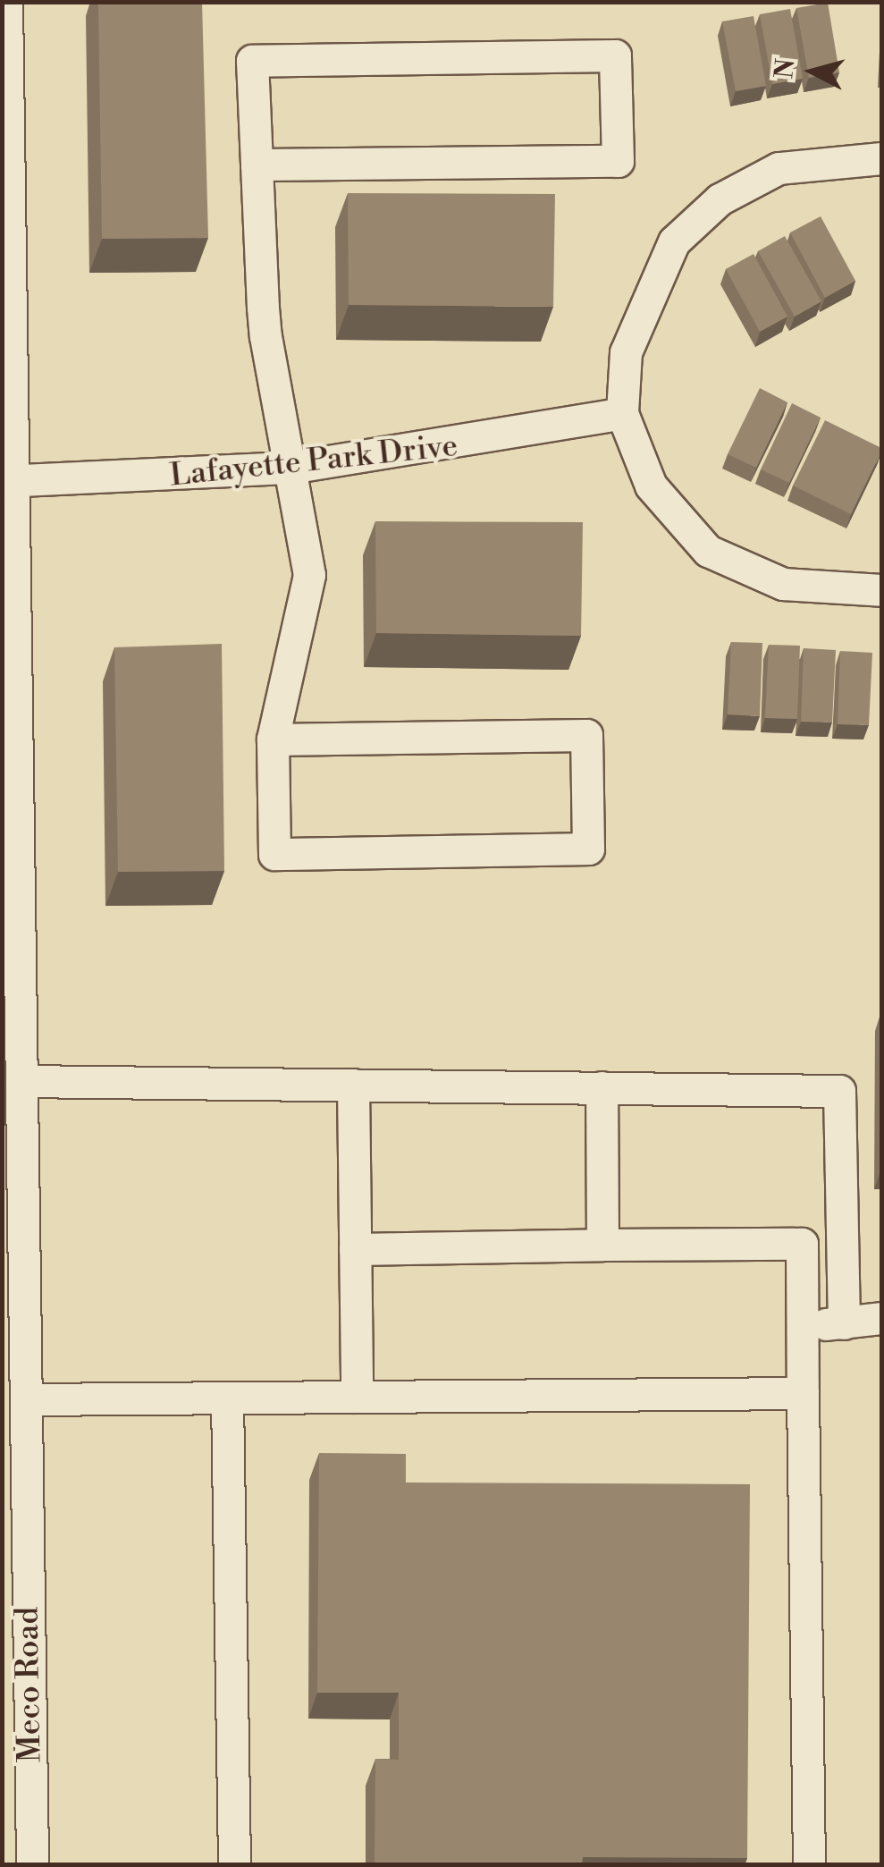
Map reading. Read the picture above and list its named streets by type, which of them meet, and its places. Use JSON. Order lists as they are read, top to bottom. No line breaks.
{"streets":{"street":["Lafayette Park Drive","Meco Road"]},"crossings":[["Lafayette Park Drive","Meco Road"]],"north":"left"}
